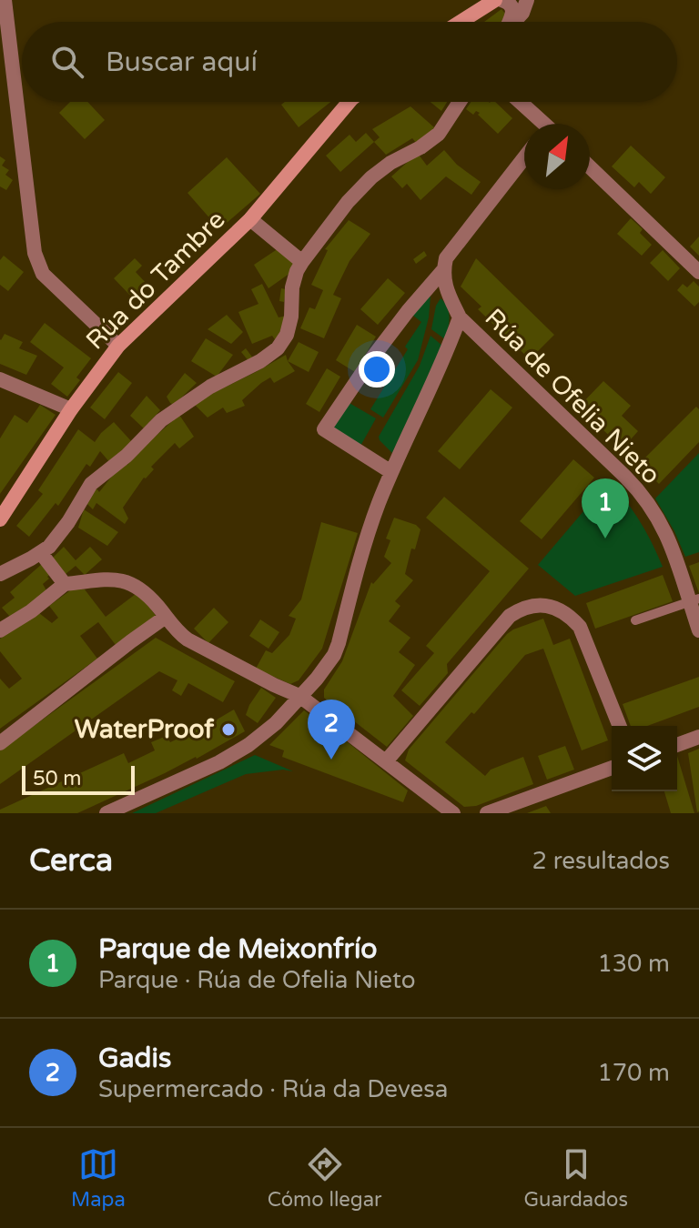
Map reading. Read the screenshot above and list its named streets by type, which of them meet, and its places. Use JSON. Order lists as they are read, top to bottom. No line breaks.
{"streets":{"main road":["Rúa do Tambre"],"street":["Rúa de Ofelia Nieto"]},"places":["WaterProof"],"scale_bar":"50 m","north":"top right","page":{"search":"Buscar aquí","pins":["1","2"],"scale":"50 m","heading":["Cerca","2 resultados"],"list":[{"mark":"1","name":"Parque de Meixonfrío","note":"Parque · Rúa de Ofelia Nieto","value":"130 m"},{"mark":"2","name":"Gadis","note":"Supermercado · Rúa da Devesa","value":"170 m"}],"nav":["Mapa","Cómo llegar","Guardados"]}}
